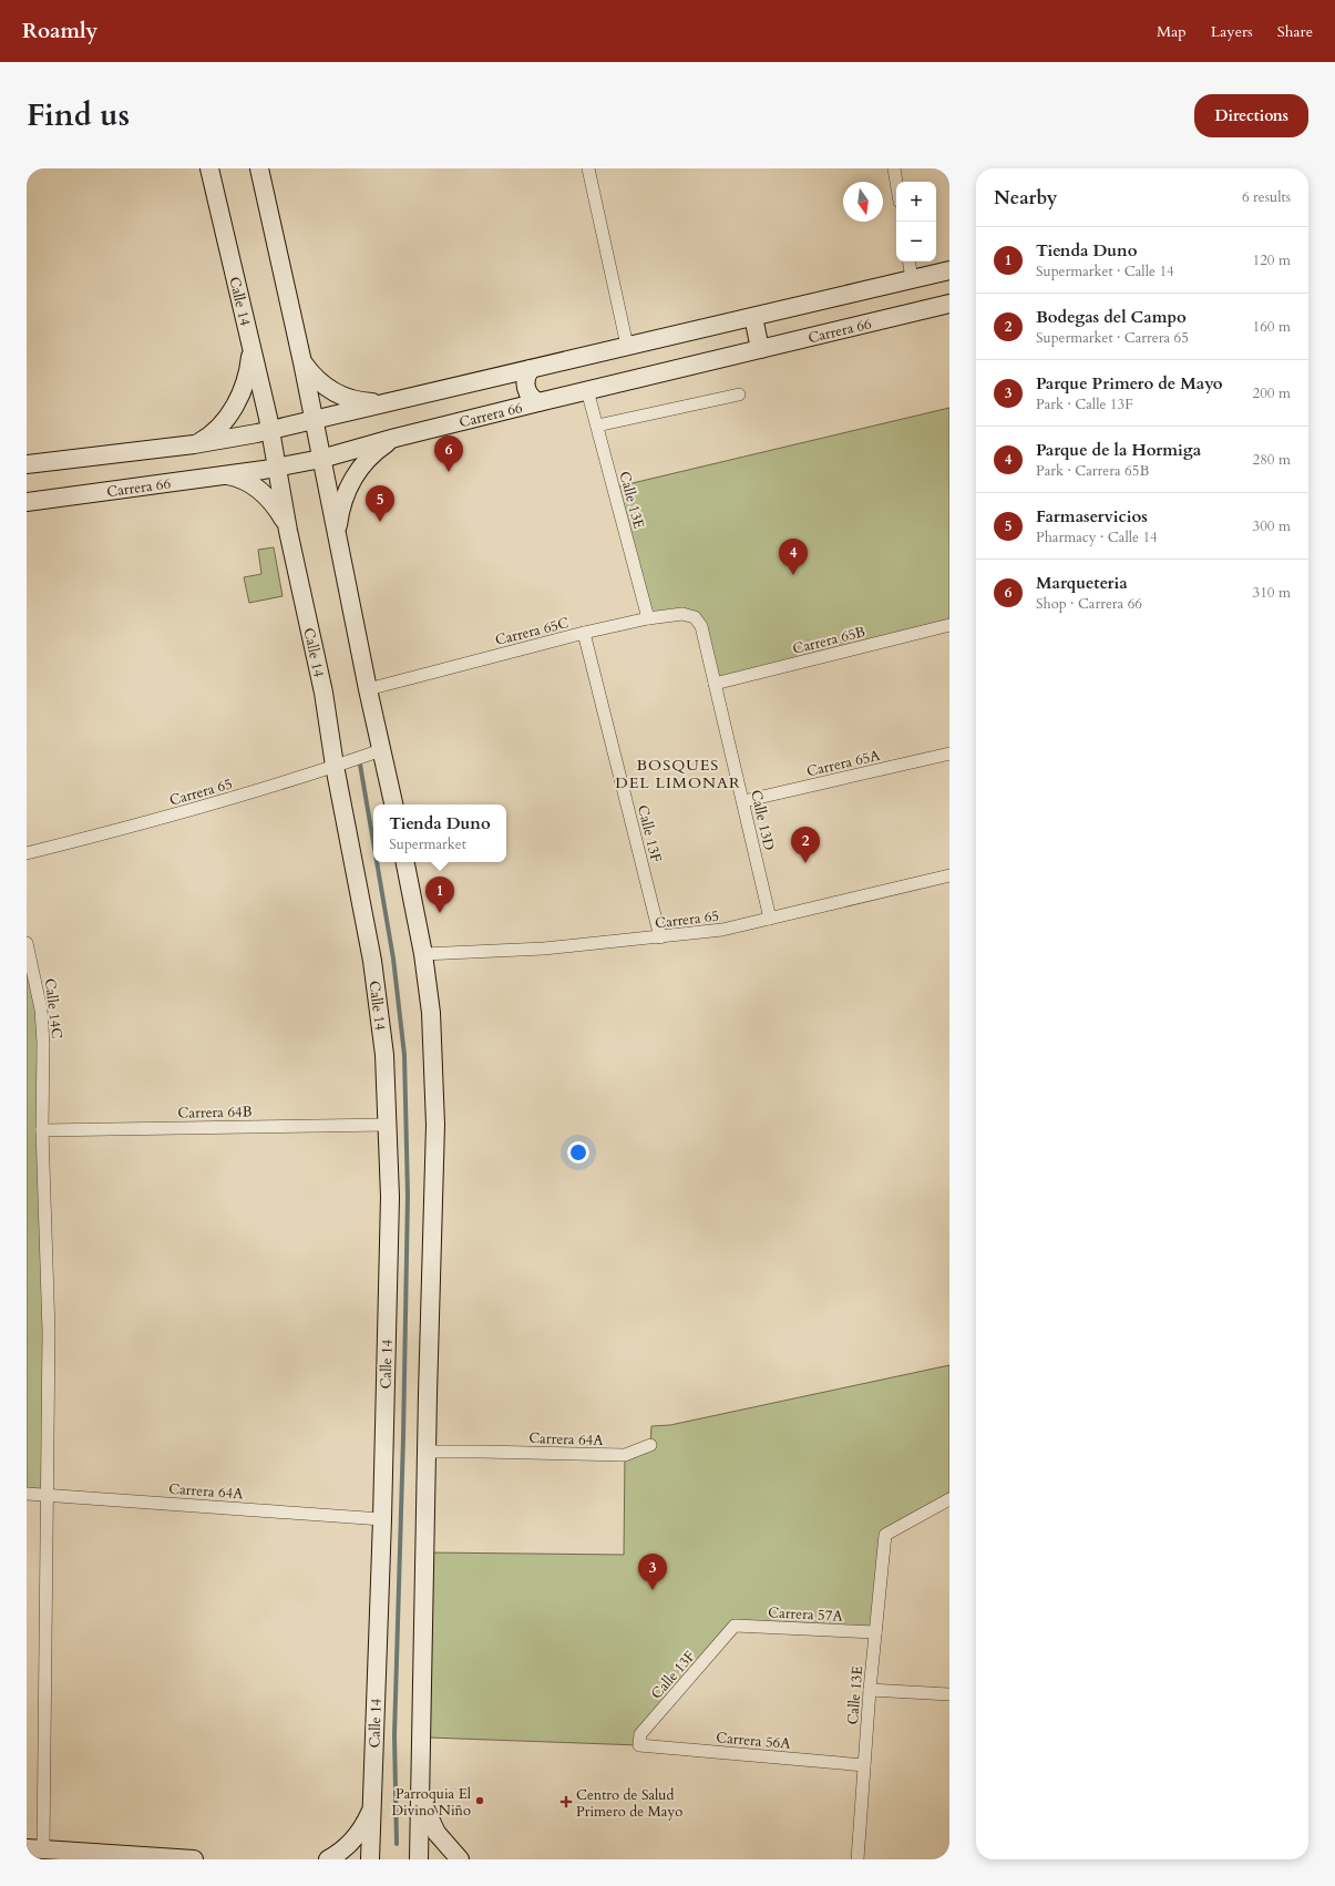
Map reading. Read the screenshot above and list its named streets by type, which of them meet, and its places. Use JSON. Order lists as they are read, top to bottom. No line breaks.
{"streets":{"street":["Calle 14","Carrera 66","Calle 13E","Carrera 65C","Carrera 65B","Carrera 65A","Carrera 65","Calle 13D","Calle 13F","Calle 14C","Carrera 64B","Carrera 64A","Carrera 57A","Carrera 56A"]},"crossings":[["Calle 14","Carrera 66"],["Calle 14","Carrera 65"],["Calle 14","Carrera 64B"],["Calle 14","Carrera 64A"],["Carrera 66","Calle 13E"],["Calle 13E","Carrera 65C"],["Calle 13E","Carrera 57A"],["Calle 13E","Carrera 56A"],["Carrera 65C","Calle 13D"],["Carrera 65C","Calle 13F"],["Carrera 65B","Calle 13D"],["Carrera 65A","Calle 13D"],["Carrera 65","Calle 13D"],["Carrera 65","Calle 13F"],["Calle 13F","Carrera 57A"],["Calle 13F","Carrera 56A"],["Calle 14C","Carrera 64B"],["Calle 14C","Carrera 64A"]],"districts":["BOSQUES DEL LIMONAR"],"places":{"other":["Parroquia El Divino Niño"],"health":["Centro de Salud Primero de Mayo"]},"north":"bottom","page":{"header":"Roamly","nav":["Map","Layers","Share"],"title":"Find us","buttons":"Directions","heading":["Nearby","6 results"],"map_buttons":["+","−"],"list":[{"mark":"1","name":"Tienda Duno","note":"Supermarket · Calle 14","value":"120 m"},{"mark":"2","name":"Bodegas del Campo","note":"Supermarket · Carrera 65","value":"160 m"},{"mark":"3","name":"Parque Primero de Mayo","note":"Park · Calle 13F","value":"200 m"},{"mark":"4","name":"Parque de la Hormiga","note":"Park · Carrera 65B","value":"280 m"},{"mark":"5","name":"Farmaservicios","note":"Pharmacy · Calle 14","value":"300 m"},{"mark":"6","name":"Marqueteria","note":"Shop · Carrera 66","value":"310 m"}],"pins":["6","5","4","2","1","3"],"popup":["Tienda Duno","Supermarket"]}}
